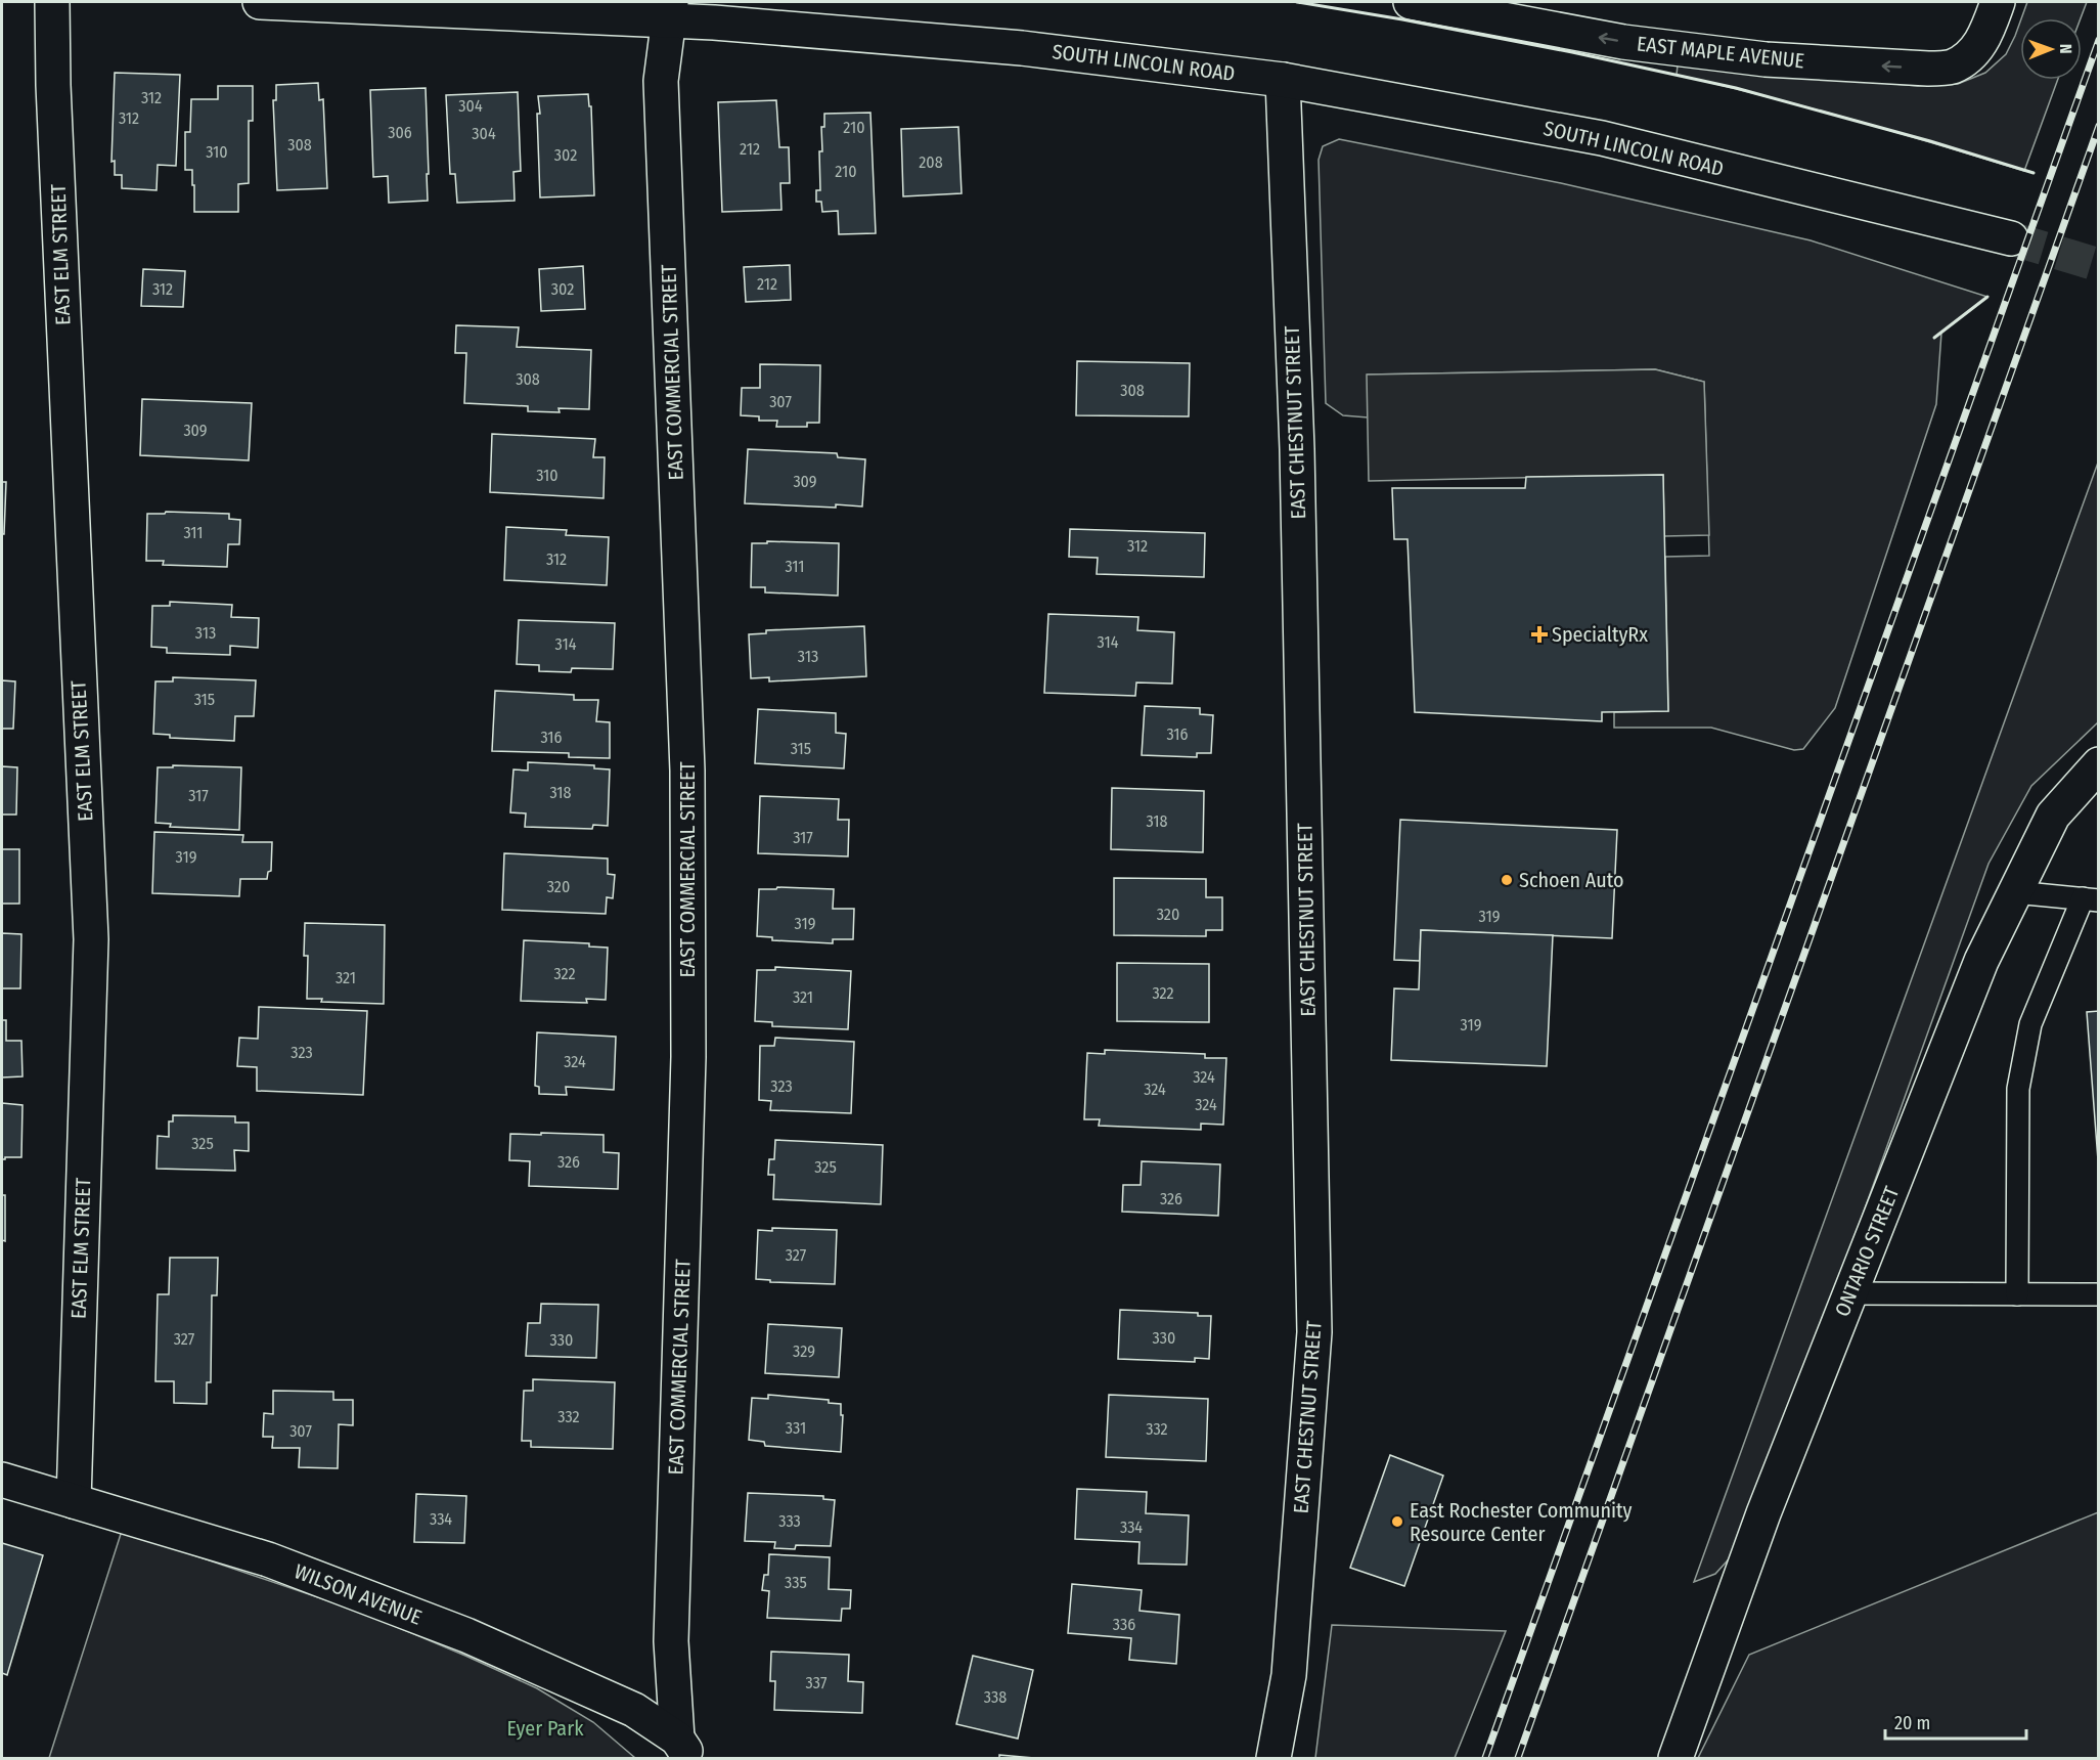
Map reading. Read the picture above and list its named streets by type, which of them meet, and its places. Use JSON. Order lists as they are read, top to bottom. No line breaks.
{"streets":{"street":["EAST MAPLE AVENUE","SOUTH LINCOLN ROAD","EAST ELM STREET","EAST COMMERCIAL STREET","EAST CHESTNUT STREET","ONTARIO STREET","WILSON AVENUE"]},"crossings":[["SOUTH LINCOLN ROAD","EAST COMMERCIAL STREET"],["SOUTH LINCOLN ROAD","EAST CHESTNUT STREET"],["EAST ELM STREET","WILSON AVENUE"],["EAST COMMERCIAL STREET","WILSON AVENUE"]],"one_way":["EAST MAPLE AVENUE"],"parks":["Eyer Park"],"places":{"health":["SpecialtyRx"],"other":["Schoen Auto","East Rochester Community Resource Center"]},"house_numbers":["312","304","312","210","306","304","308","212","310","302","208","210","212","312","302","308","308","307","309","310","309","311","312","312","311","313","314","314","313","315","316","316","315","318","317","318","317","319","320","320","319","319","322","321","322","321","319","323","324","324","323","324","324","325","326","325","326","327","330","327","330","329","332","331","332","307","334","333","334","335","336","337","338"],"scale_bar":"20 m","north":"right"}
